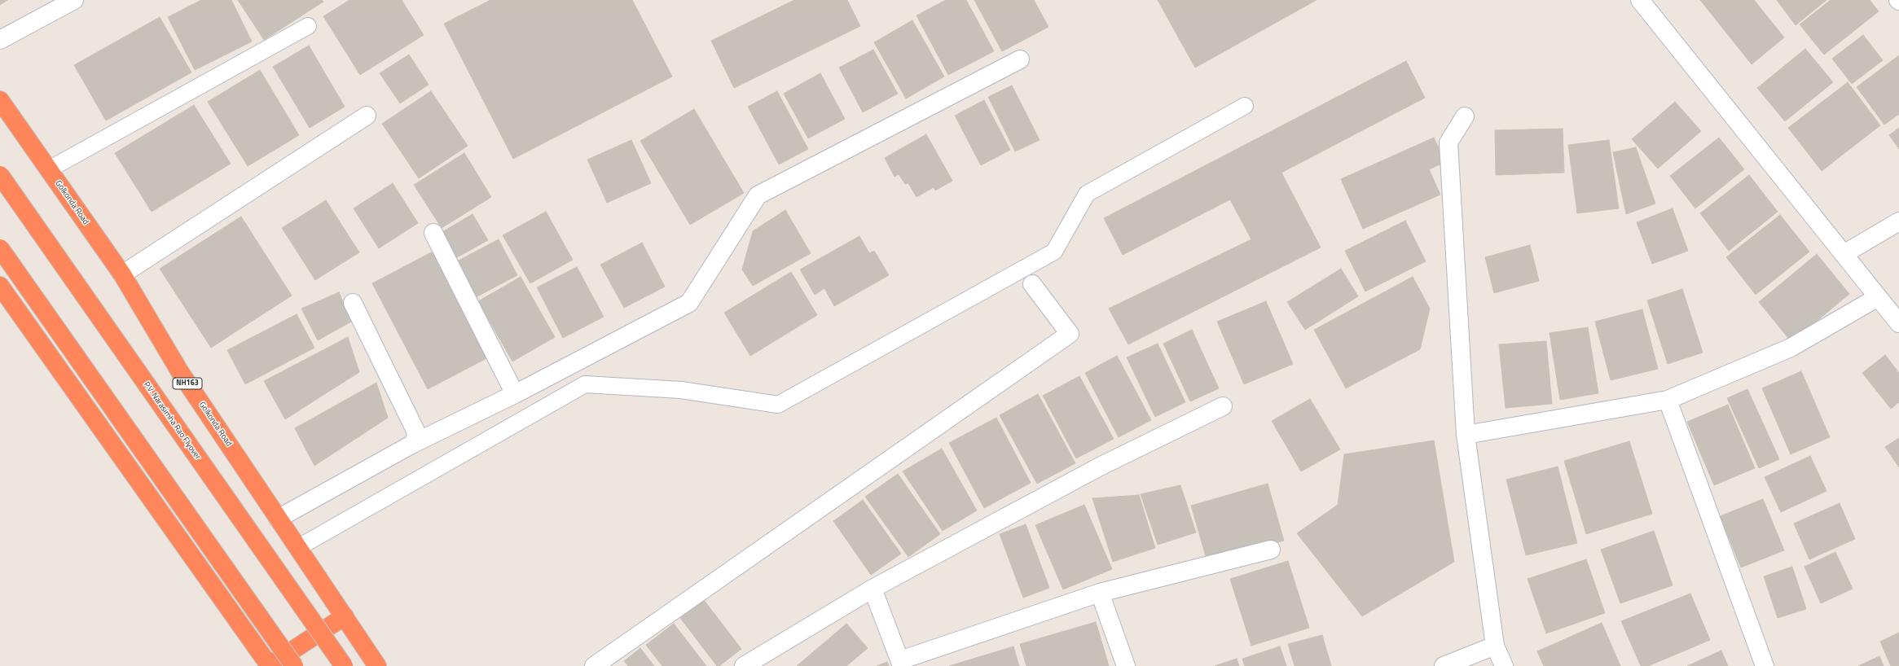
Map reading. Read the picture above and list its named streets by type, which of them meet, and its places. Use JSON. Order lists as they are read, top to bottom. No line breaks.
{"streets":{"highway":["Golkonda Road","NH163","P.V. Narasimha Rao Flyover"]}}
